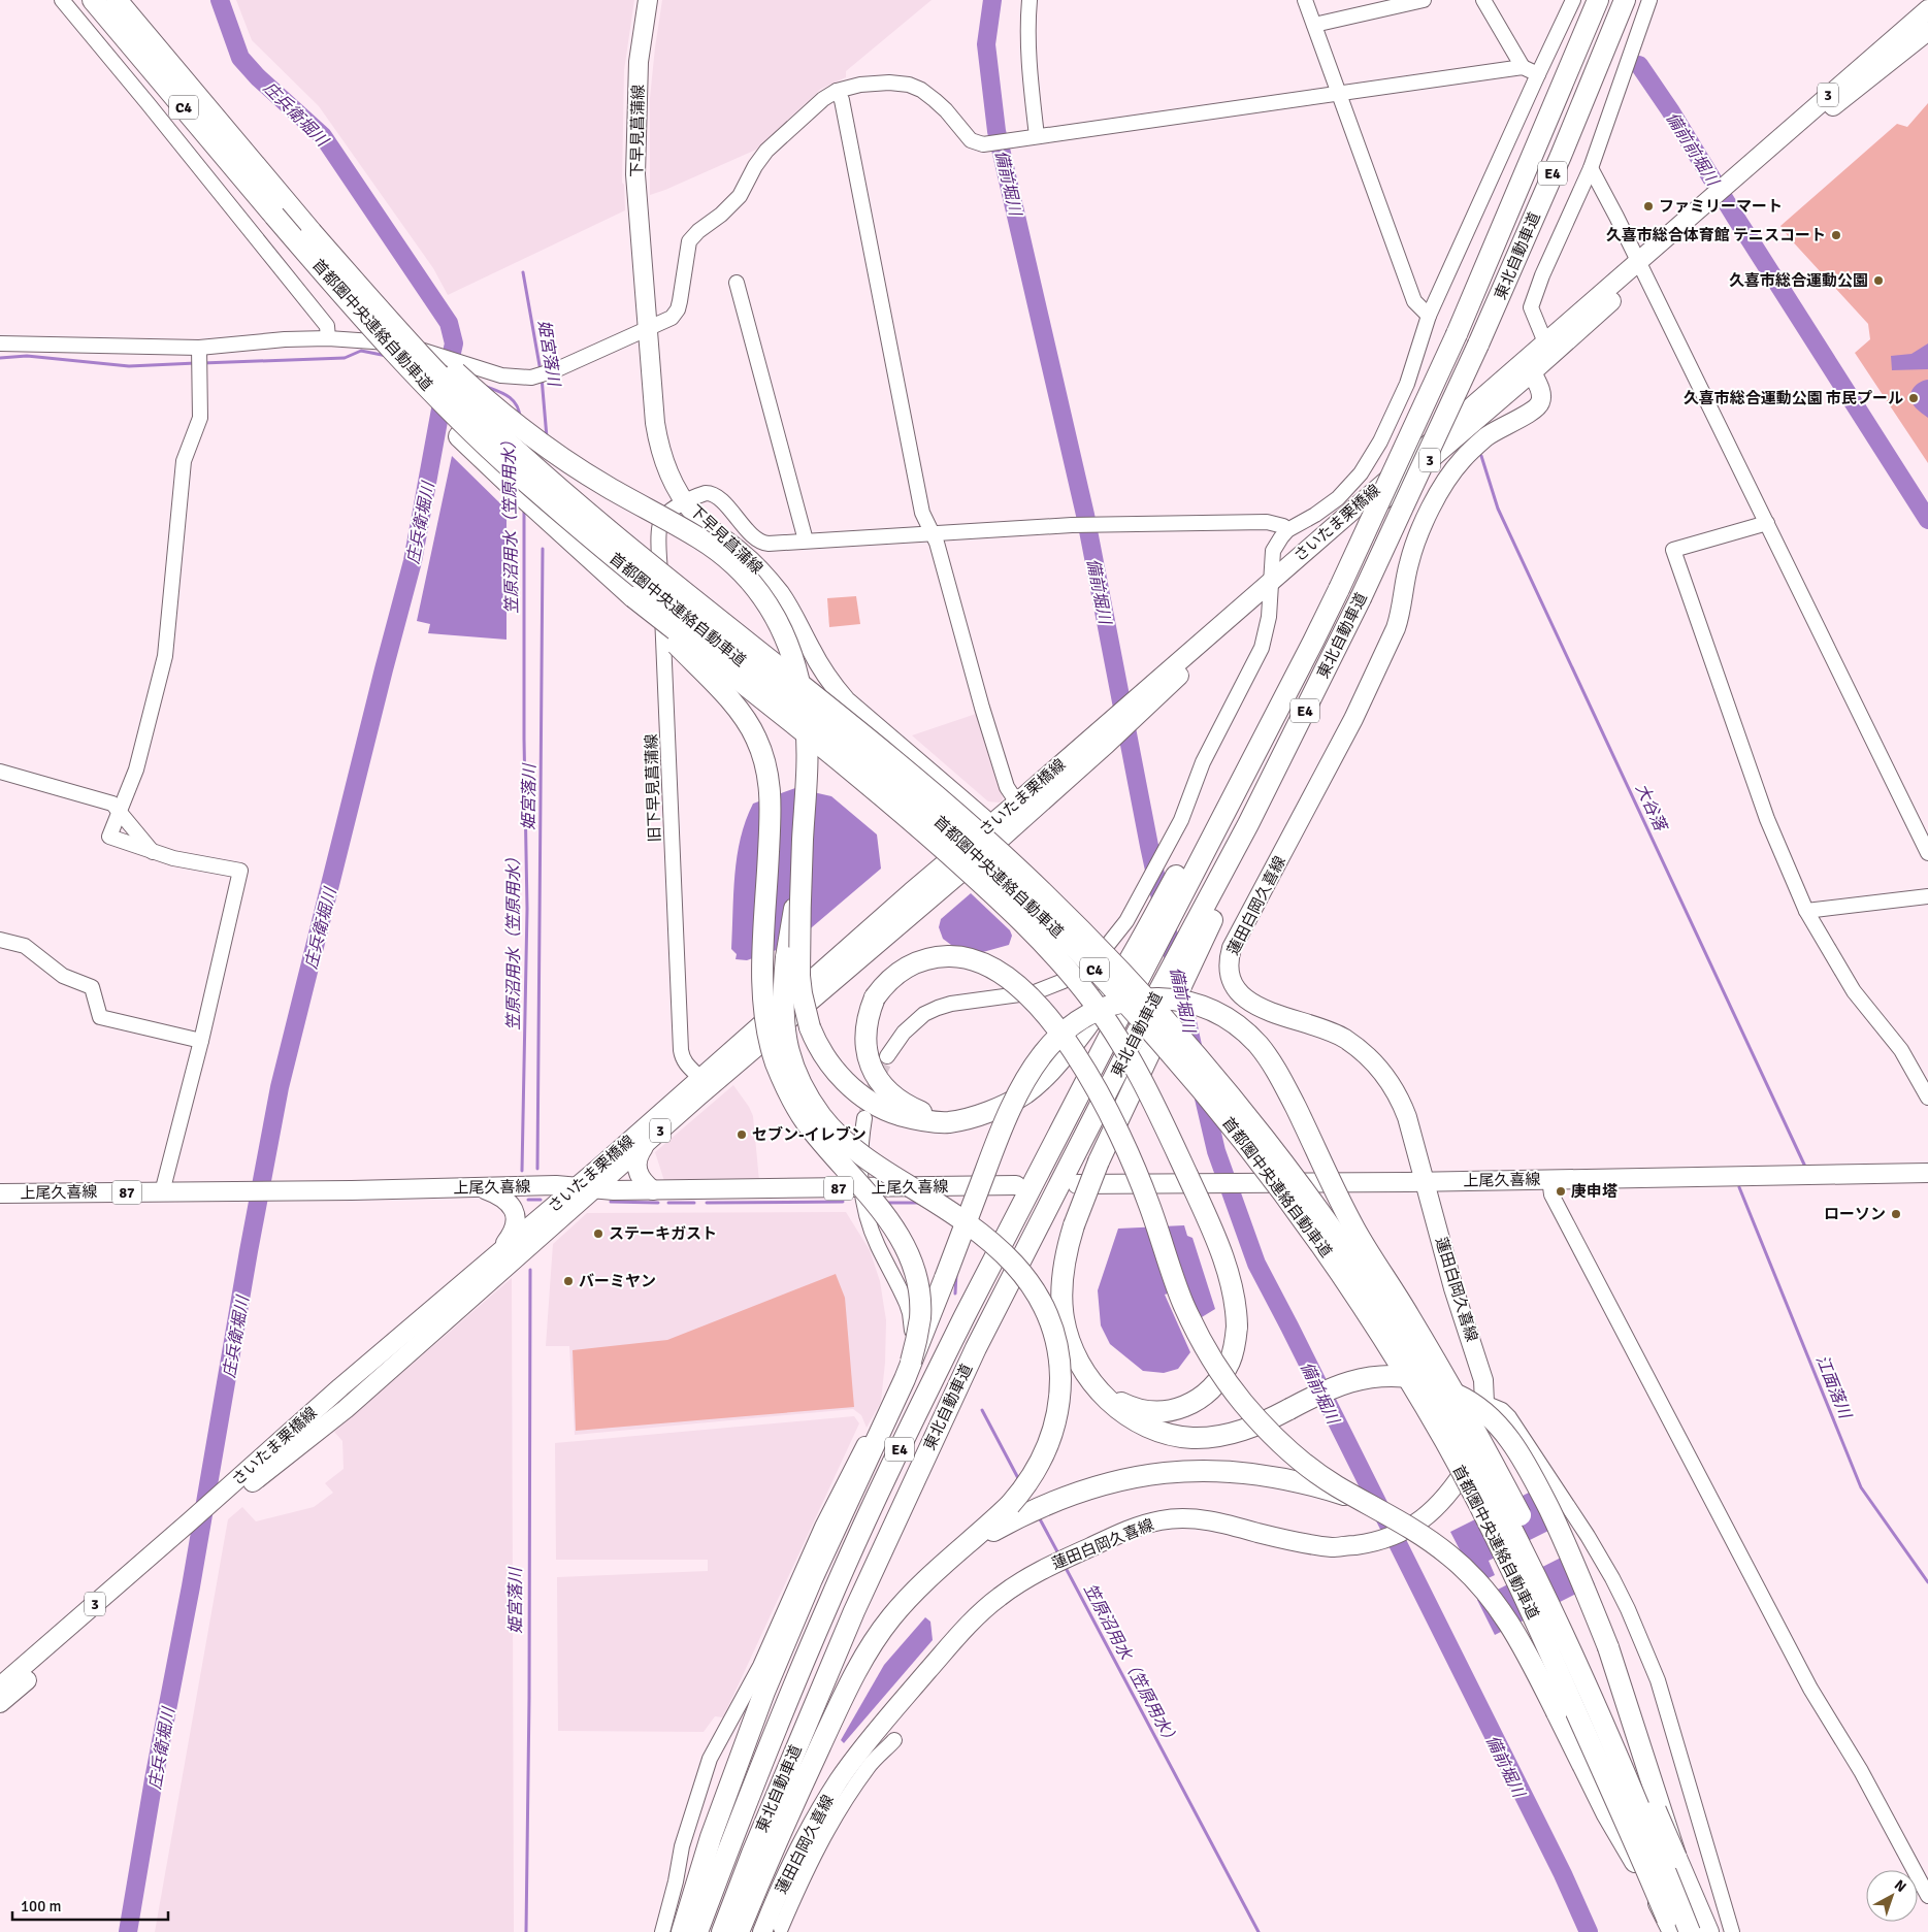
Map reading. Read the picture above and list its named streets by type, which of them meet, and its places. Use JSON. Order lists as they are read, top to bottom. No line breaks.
{"streets":{"highway":["C4","E4","東北自動車道","首都圏中央連絡自動車道"],"main road":["3","下早見菖蒲線","さいたま栗橋線","蓮田白岡久喜線","上尾久喜線","87"],"street":["旧下早見菖蒲線"]},"crossings":[["下早見菖蒲線","さいたま栗橋線"],["下早見菖蒲線","旧下早見菖蒲線"],["さいたま栗橋線","旧下早見菖蒲線"],["さいたま栗橋線","蓮田白岡久喜線"],["さいたま栗橋線","上尾久喜線"],["蓮田白岡久喜線","上尾久喜線"]],"water":["庄兵衛堀川","備前前堀川","備前堀川","姫宮落川","笠原沼用水（笠原用水）","大谷落","江面落川"],"places":["ファミリーマート","久喜市総合体育館 テニスコート","久喜市総合運動公園","久喜市総合運動公園 市民プール","セブン-イレブン","庚申塔","ローソン","ステーキガスト","バーミヤン"],"scale_bar":"100 m","north":"top right"}
